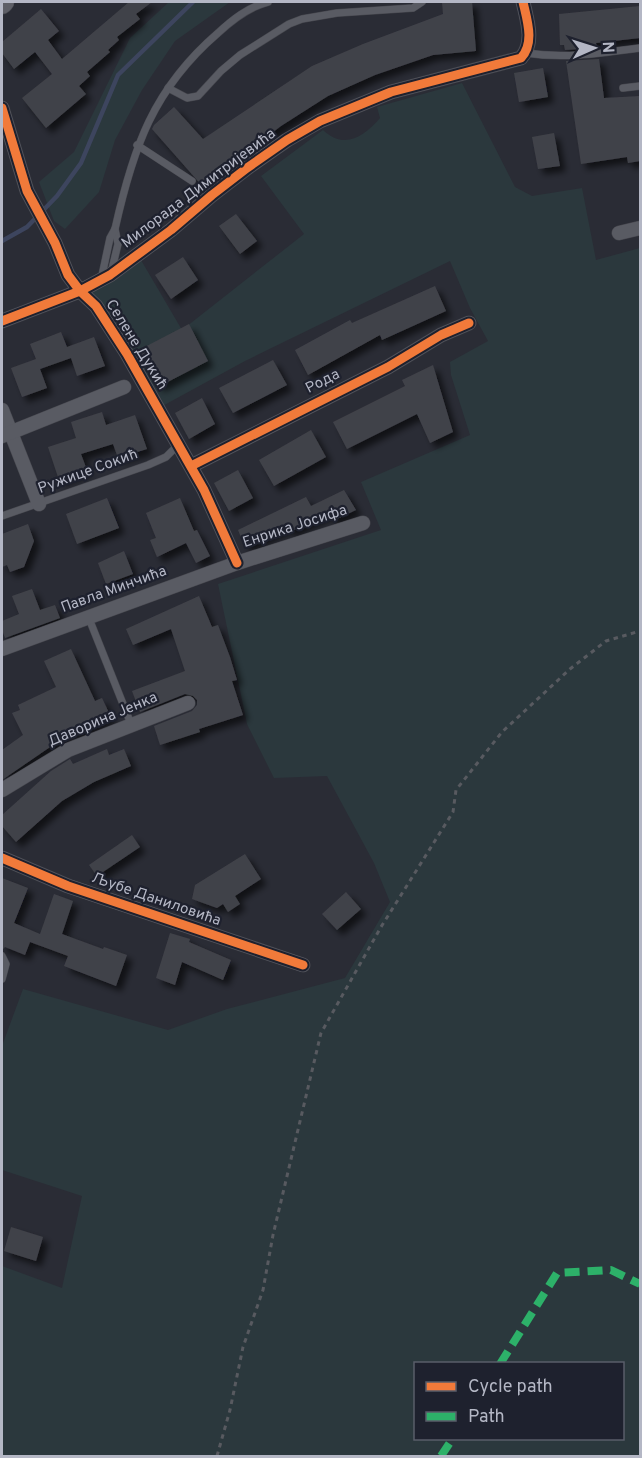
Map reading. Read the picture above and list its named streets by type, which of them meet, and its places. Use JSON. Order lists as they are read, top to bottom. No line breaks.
{"streets":{"street":["Милорада Димитријевића","Селене Дукић","Рода","Енрика Јосифа","Павла Минчића","Даворина Јенка","Љубе Даниловића"],"lane":["Ружице Сокић"]},"crossings":[["Милорада Димитријевића","Селене Дукић"],["Селене Дукић","Рода"],["Селене Дукић","Ружице Сокић"],["Селене Дукић","Енрика Јосифа"],["Селене Дукић","Павла Минчића"],["Енрика Јосифа","Павла Минчића"]],"legend":["Cycle path","Path"],"north":"right"}
